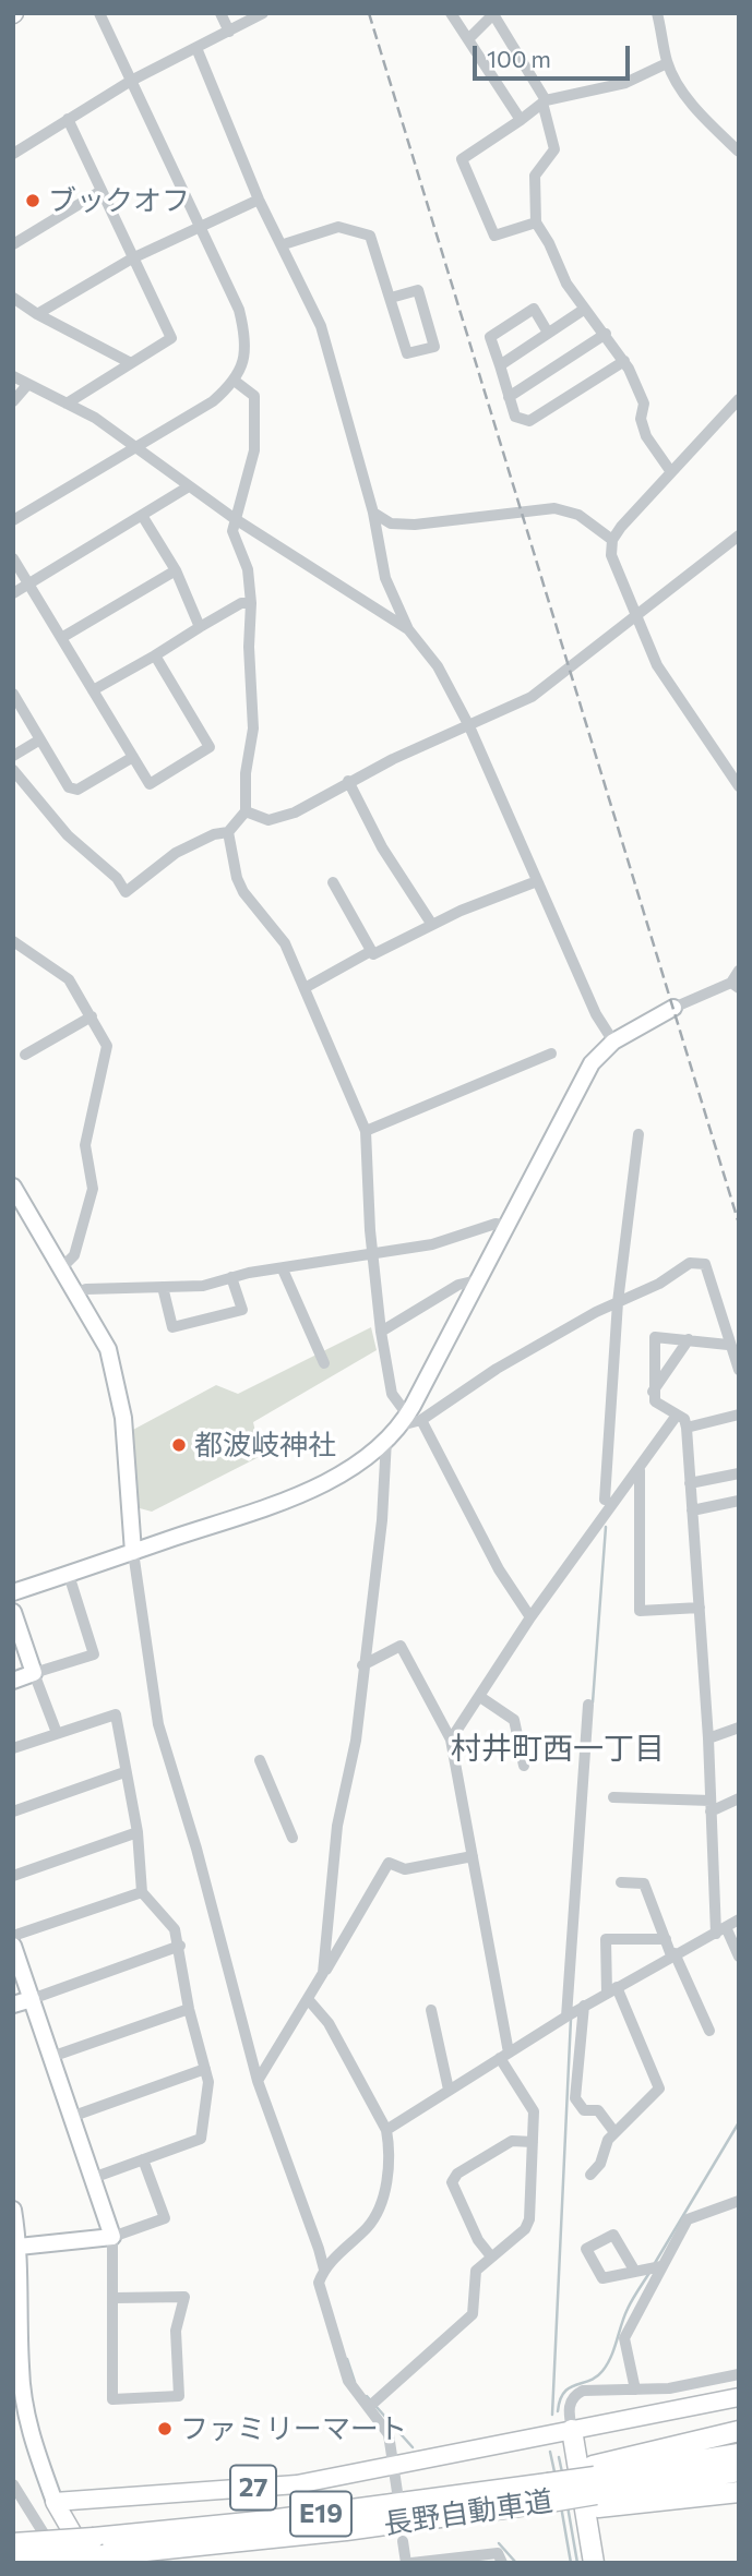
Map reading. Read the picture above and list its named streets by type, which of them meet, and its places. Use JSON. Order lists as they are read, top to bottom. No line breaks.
{"streets":{"highway":["長野自動車道","E19"],"main road":["27"]},"districts":["村井町西一丁目"],"places":["ブックオフ","都波岐神社","ファミリーマート"],"scale_bar":"100 m"}
